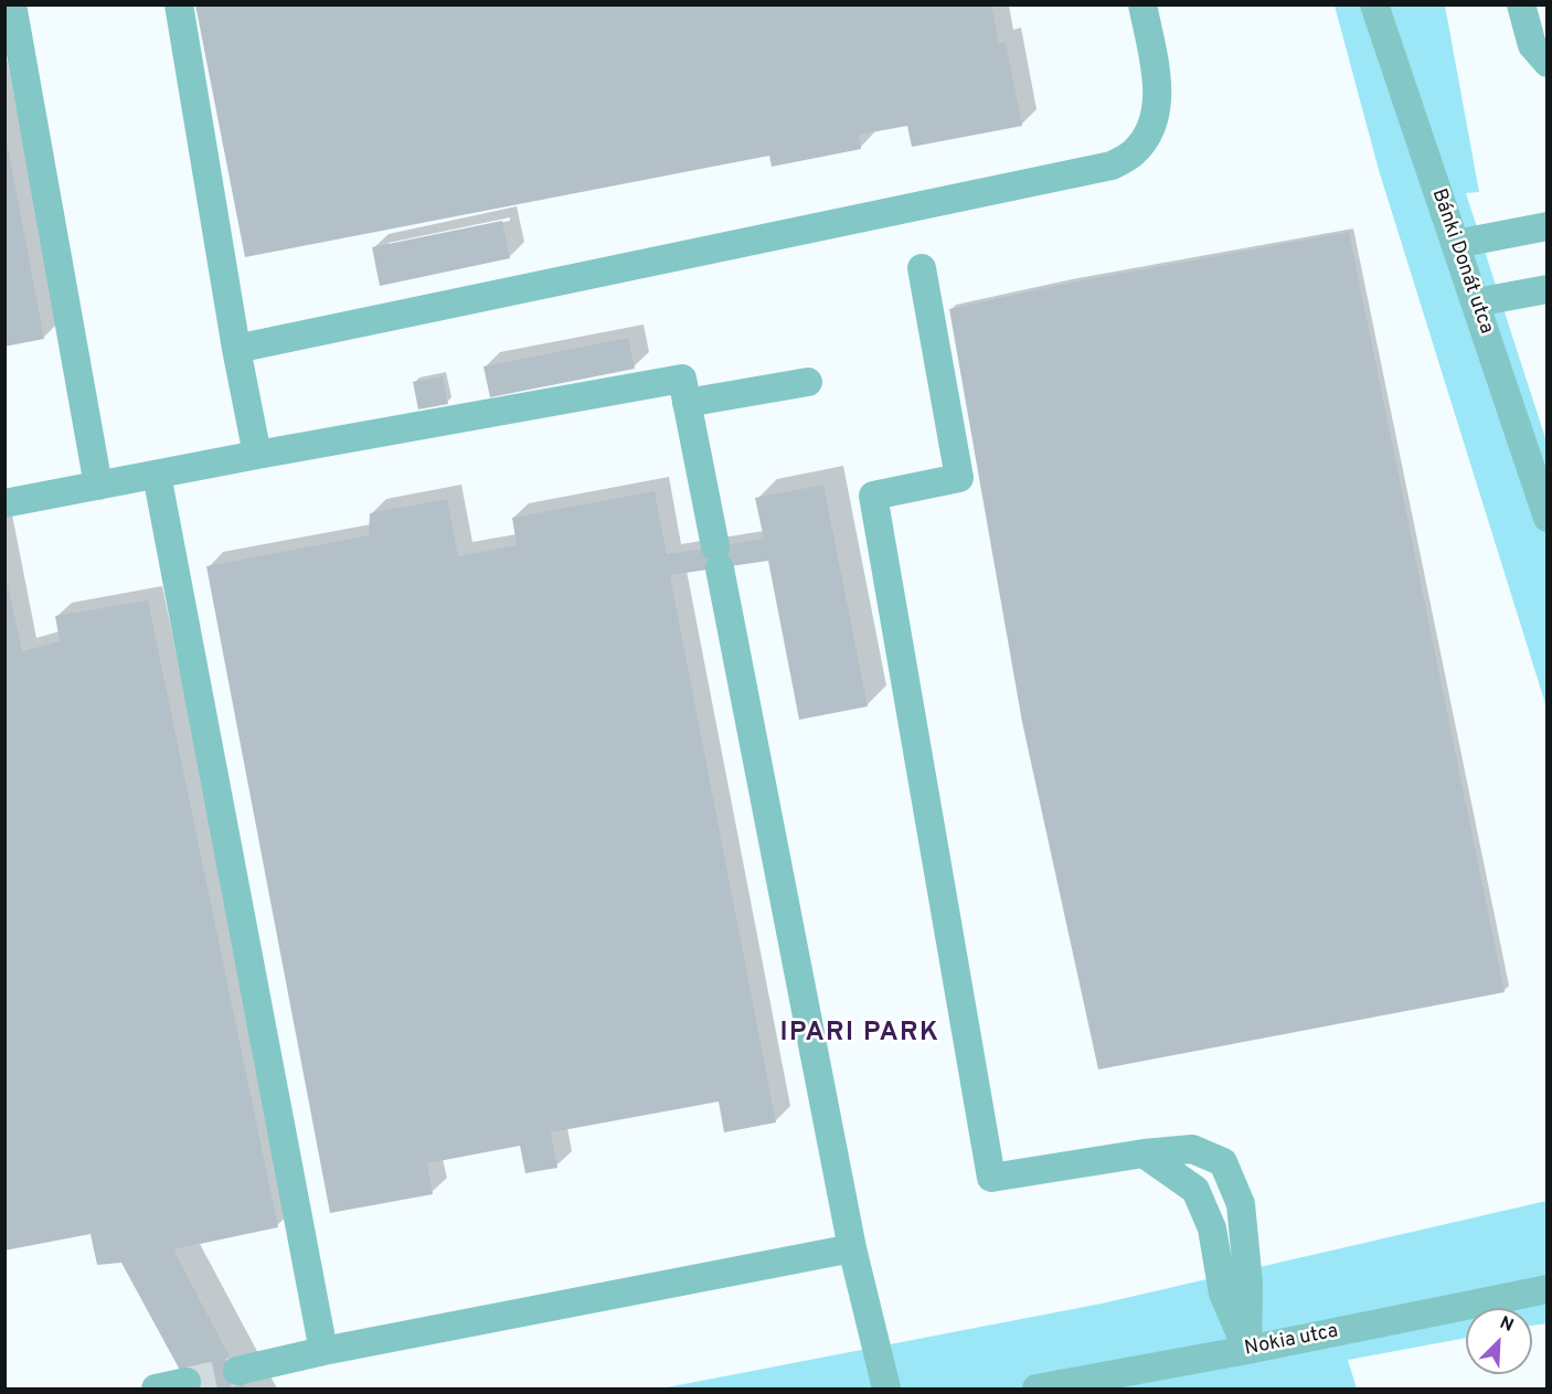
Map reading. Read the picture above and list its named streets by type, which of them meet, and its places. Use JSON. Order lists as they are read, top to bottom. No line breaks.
{"streets":{"street":["Bánki Donát utca","Nokia utca"]},"districts":["IPARI PARK"],"north":"top right"}
